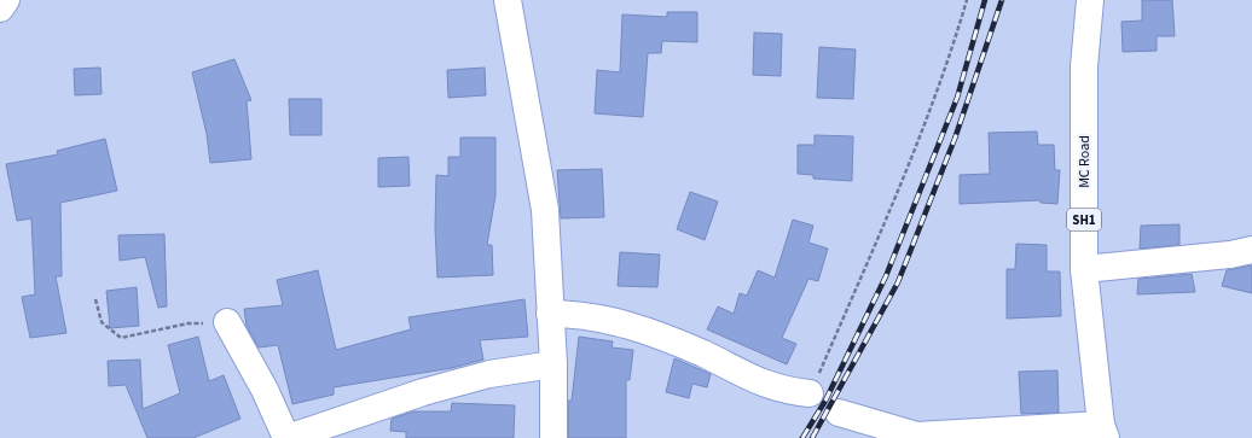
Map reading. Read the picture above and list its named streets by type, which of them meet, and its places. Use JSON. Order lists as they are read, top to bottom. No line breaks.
{"streets":{"street":["MC Road","SH1"]}}
